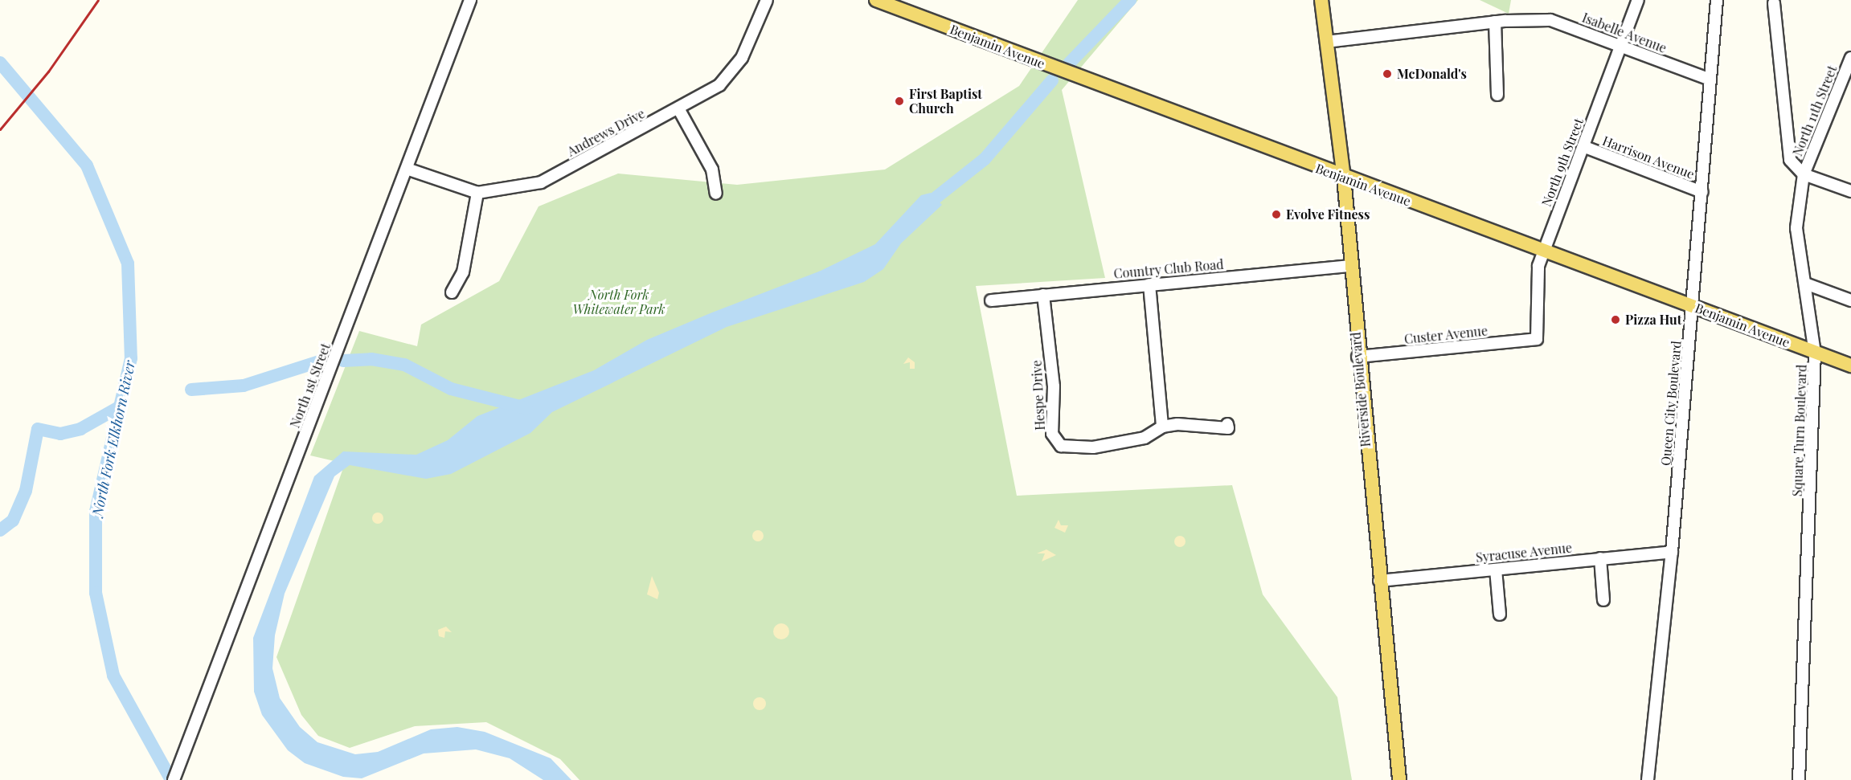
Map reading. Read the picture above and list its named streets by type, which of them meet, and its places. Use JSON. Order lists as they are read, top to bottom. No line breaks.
{"streets":{"main road":["Benjamin Avenue","Riverside Boulevard"],"street":["Isabelle Avenue","North 11th Street","Andrews Drive","Harrison Avenue","North 9th Street","Country Club Road","Custer Avenue","North 1st Street","Hespe Drive","Queen City Boulevard","Square Turn Boulevard","Syracuse Avenue"]},"crossings":[["Isabelle Avenue","North 9th Street"],["Isabelle Avenue","Riverside Boulevard"],["Isabelle Avenue","Queen City Boulevard"],["Benjamin Avenue","North 9th Street"],["Benjamin Avenue","Riverside Boulevard"],["Benjamin Avenue","Queen City Boulevard"],["Benjamin Avenue","Square Turn Boulevard"],["North 11th Street","Square Turn Boulevard"],["Andrews Drive","North 1st Street"],["Harrison Avenue","North 9th Street"],["Harrison Avenue","Queen City Boulevard"],["North 9th Street","Custer Avenue"],["Country Club Road","Riverside Boulevard"],["Country Club Road","Hespe Drive"],["Custer Avenue","Riverside Boulevard"],["Riverside Boulevard","Syracuse Avenue"],["Queen City Boulevard","Syracuse Avenue"]],"water":["North Fork Elkhorn River"],"parks":["North Fork Whitewater Park"],"places":["McDonald's","First Baptist Church","Evolve Fitness","Pizza Hut"]}
